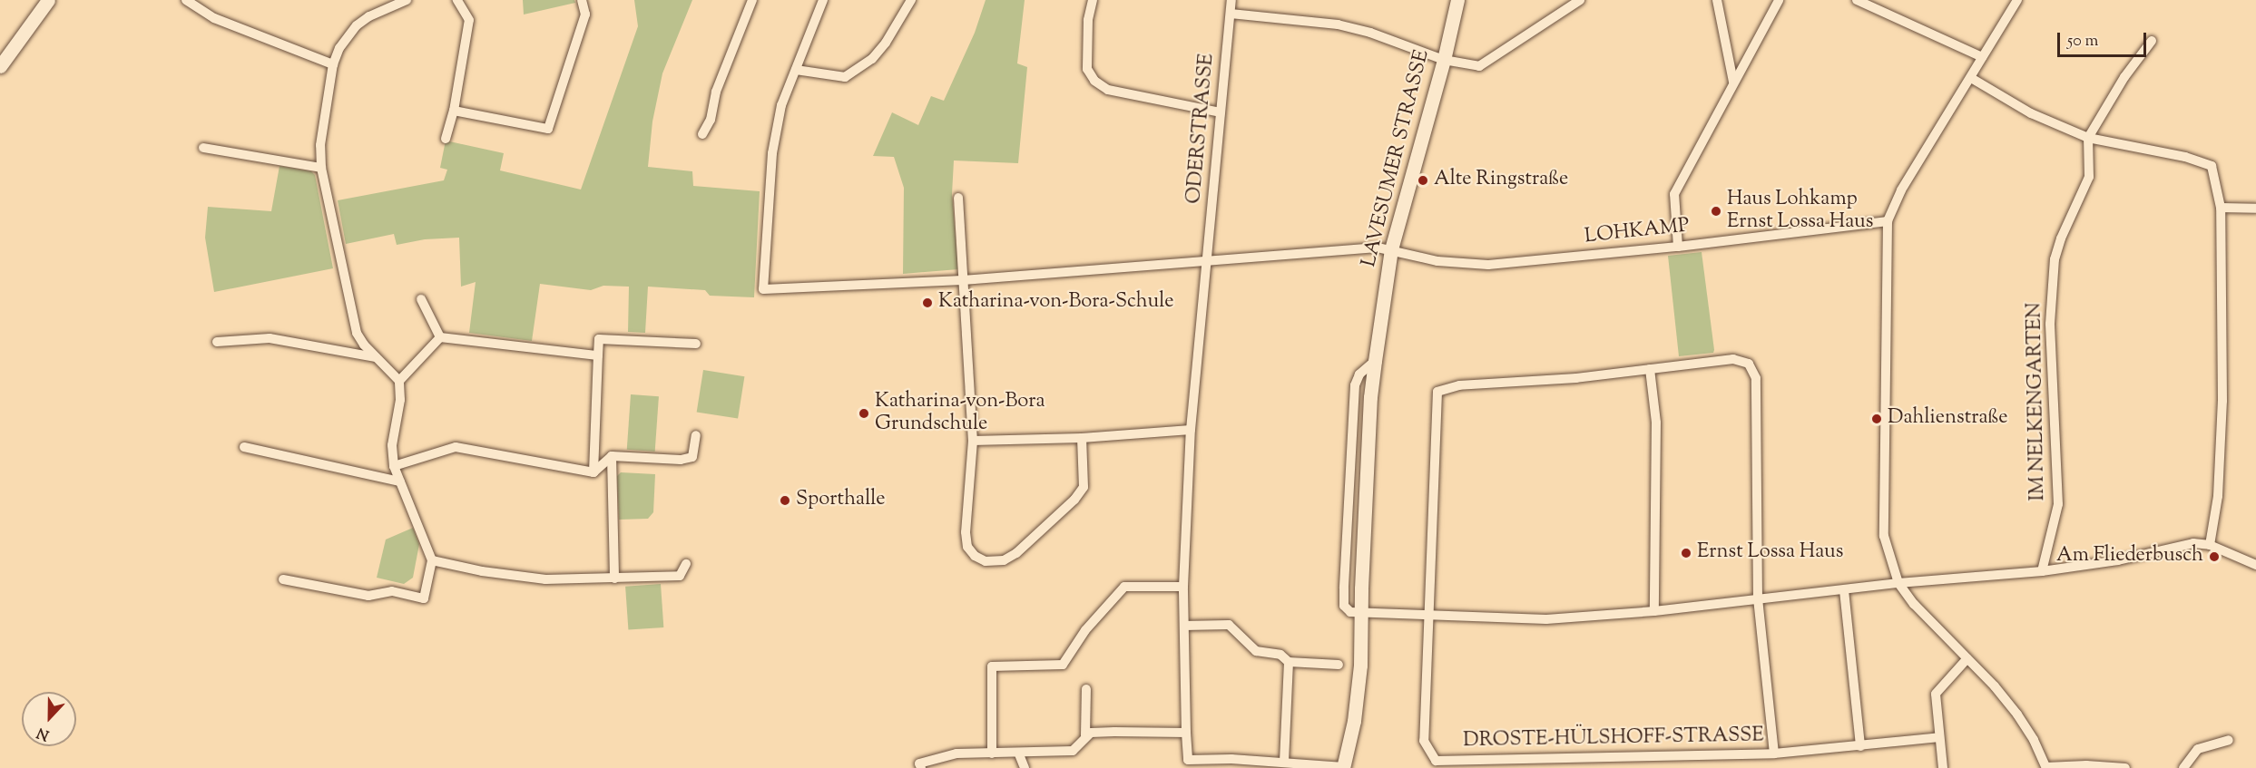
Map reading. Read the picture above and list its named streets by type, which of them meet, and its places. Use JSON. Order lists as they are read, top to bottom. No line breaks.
{"streets":{"street":["ODERSTRASSE","LAVESUMER STRASSE","LOHKAMP","IM NELKENGARTEN","DROSTE-HÜLSHOFF-STRASSE"]},"crossings":[["LAVESUMER STRASSE","LOHKAMP"]],"places":["Alte Ringstraße","Haus Lohkamp Ernst Lossa Haus","Katharina-von-Bora-Schule","Katharina-von-Bora Grundschule","Dahlienstraße","Sporthalle","Ernst Lossa Haus","Am Fliederbusch"],"scale_bar":"50 m","north":"bottom"}
